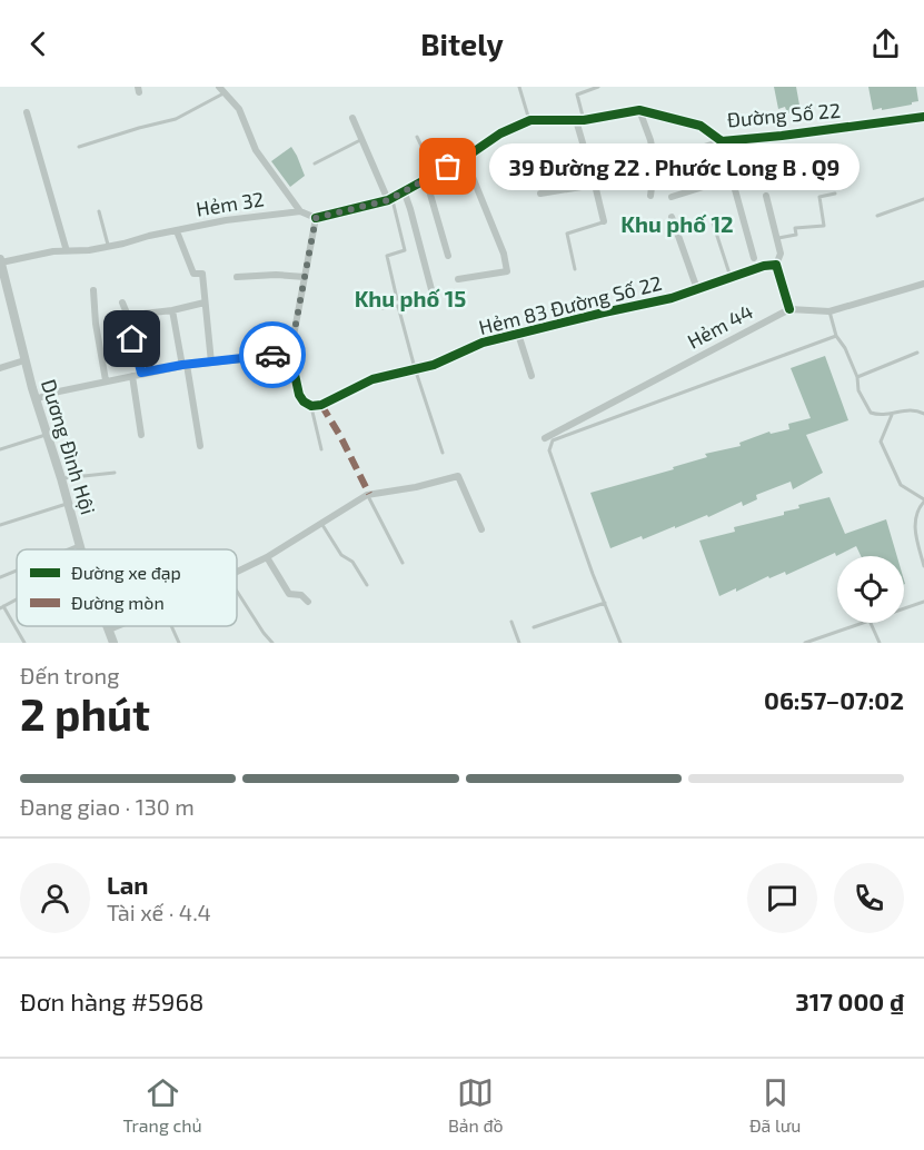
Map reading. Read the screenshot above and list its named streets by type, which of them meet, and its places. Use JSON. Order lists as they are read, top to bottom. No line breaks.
{"streets":{"street":["Đường Số 22","Hẻm 32","Hẻm 83 Đường Số 22","Hẻm 44","Dương Đình Hội"]},"crossings":[["Hẻm 32","Dương Đình Hội"]],"districts":["Khu phố 12","Khu phố 15"],"places":["39 Đường 22 . Phước Long B . Q9"],"legend":["Đường xe đạp","Đường mòn"],"page":{"header":"Bitely","bubble":"39 Đường 22 . Phước Long B . Q9","heading":["2 phút","Đến trong","06:57–07:02"],"panel":["Lan","Tài xế · 4.4","Đơn hàng #5968","317 000 ₫"],"bar":"Đang giao · 130 m","tabs":["Trang chủ","Bản đồ","Đã lưu"]}}
